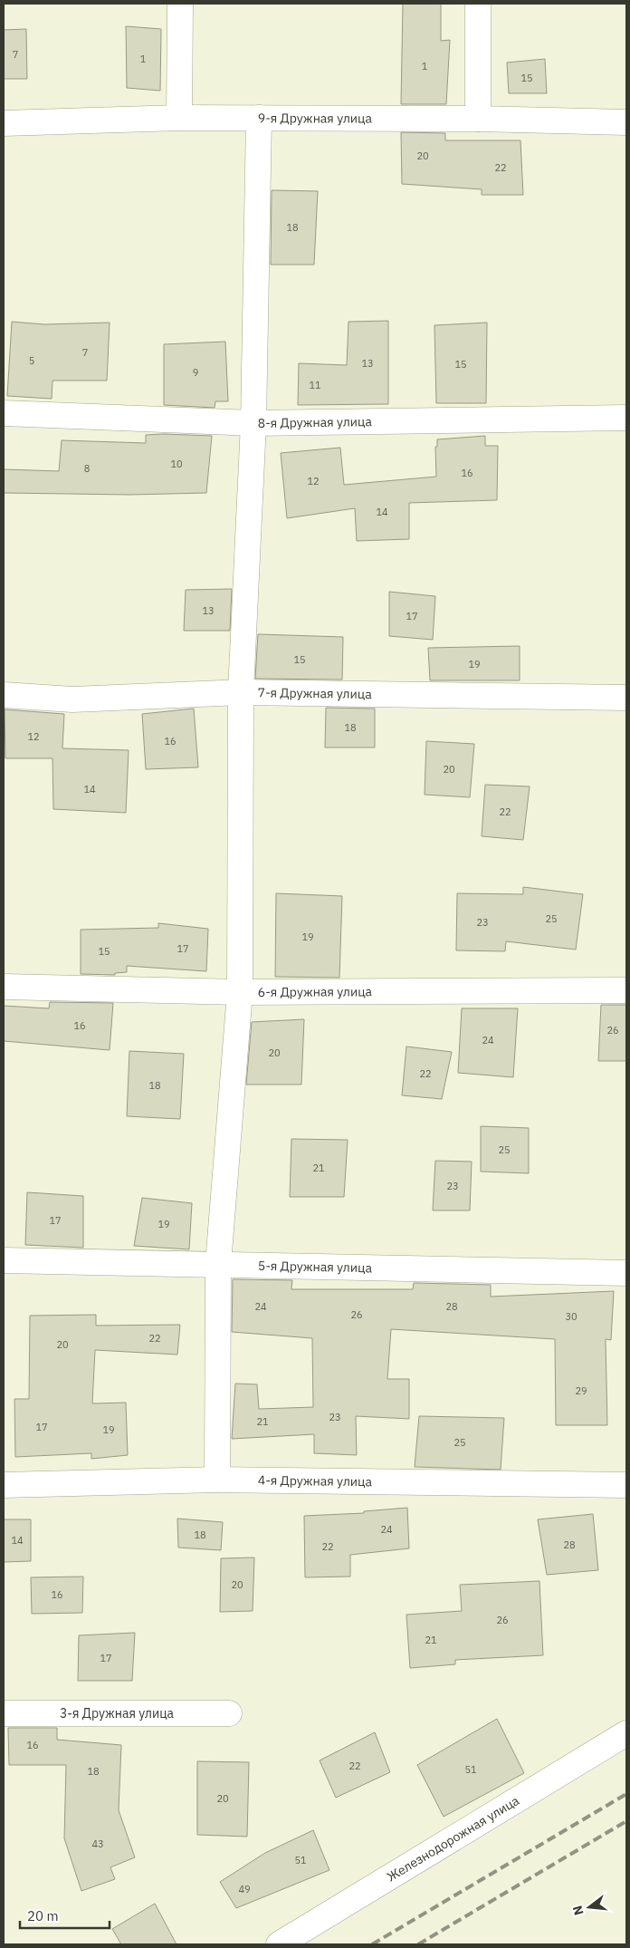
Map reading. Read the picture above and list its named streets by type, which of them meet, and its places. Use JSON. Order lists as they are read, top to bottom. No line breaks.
{"streets":{"street":["9-я Дружная улица","8-я Дружная улица","7-я Дружная улица","6-я Дружная улица","5-я Дружная улица","4-я Дружная улица","3-я Дружная улица","Железнодорожная улица"]},"house_numbers":["7","1","1","15","20","22","18","7","5","13","15","9","11","10","8","16","12","14","13","17","15","19","18","12","16","20","14","22","25","23","19","17","15","16","26","24","20","22","18","25","21","23","17","19","24","28","26","30","22","20","29","23","21","17","19","25","24","18","14","28","22","20","16","26","21","17","16","22","51","18","20","43","51","49"],"scale_bar":"20 m","north":"left"}
